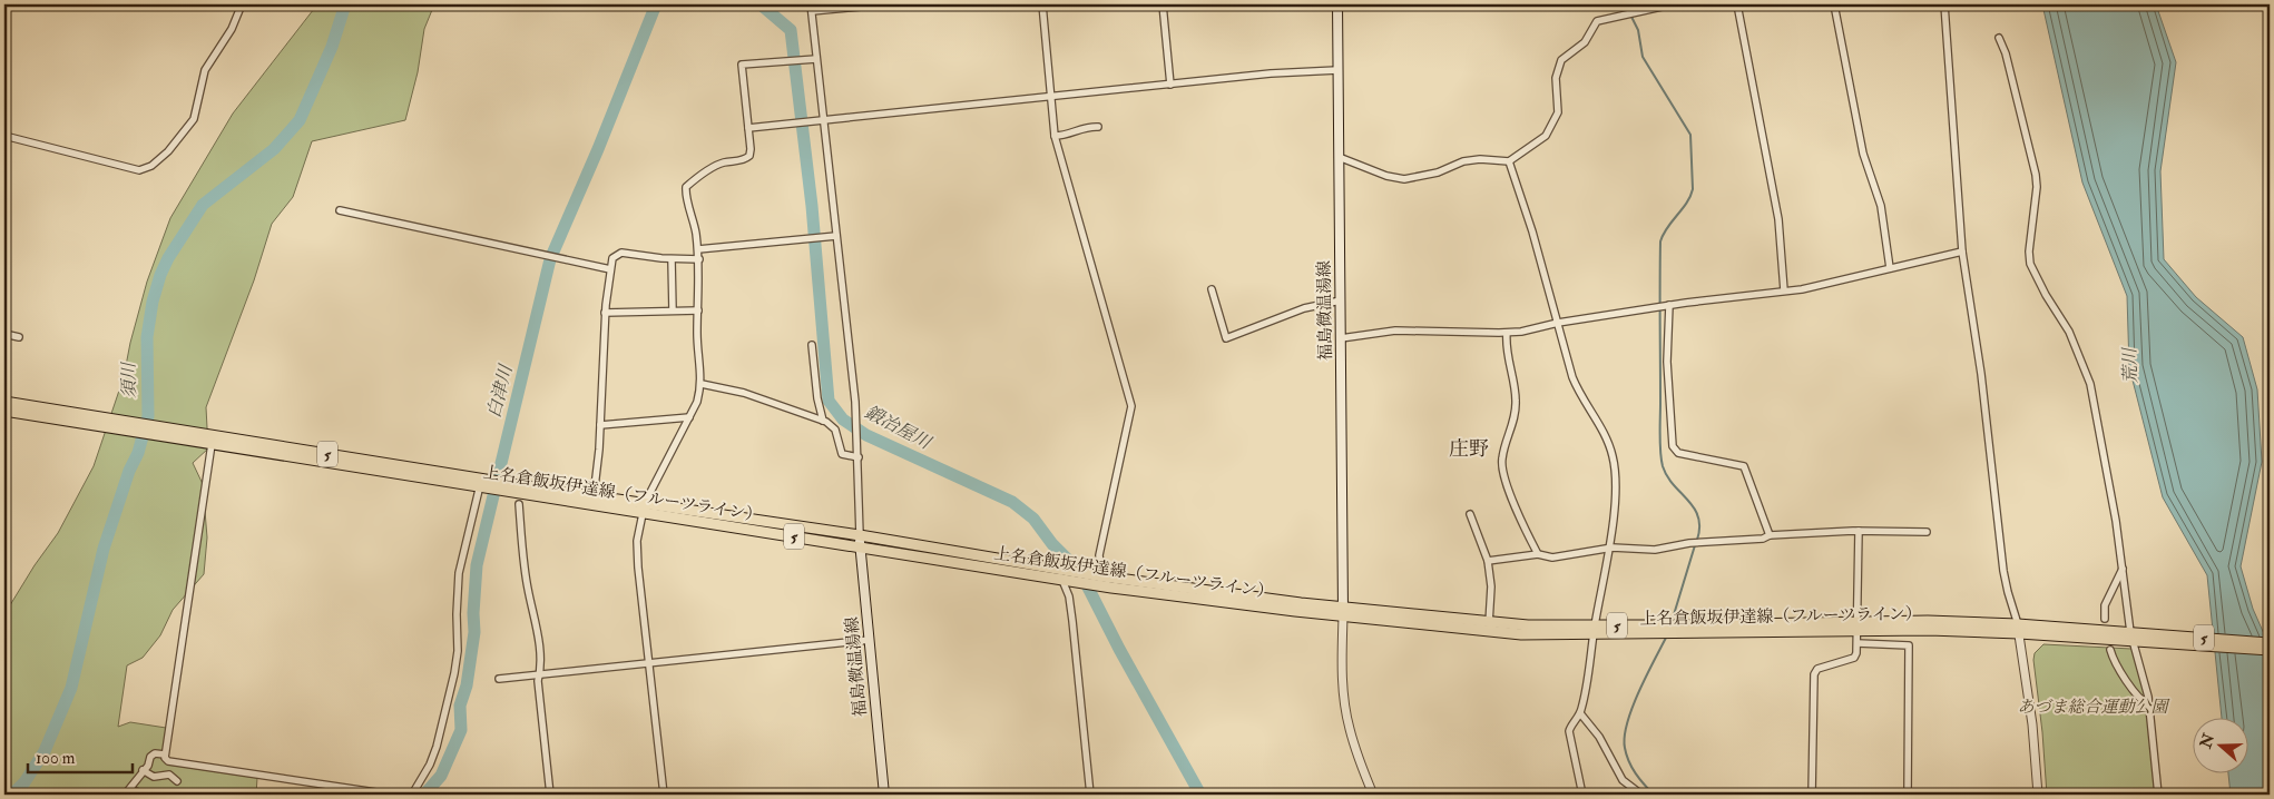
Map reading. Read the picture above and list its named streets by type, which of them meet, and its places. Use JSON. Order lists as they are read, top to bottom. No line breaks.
{"streets":{"main road":["福島微温湯線","5","上名倉飯坂伊達線（フルーツライン）"]},"crossings":[["福島微温湯線","上名倉飯坂伊達線（フルーツライン）"]],"districts":["庄野"],"water":["荒川","須川","白津川","鍛冶屋川"],"parks":["あづま総合運動公園"],"scale_bar":"100 m","north":"left"}
